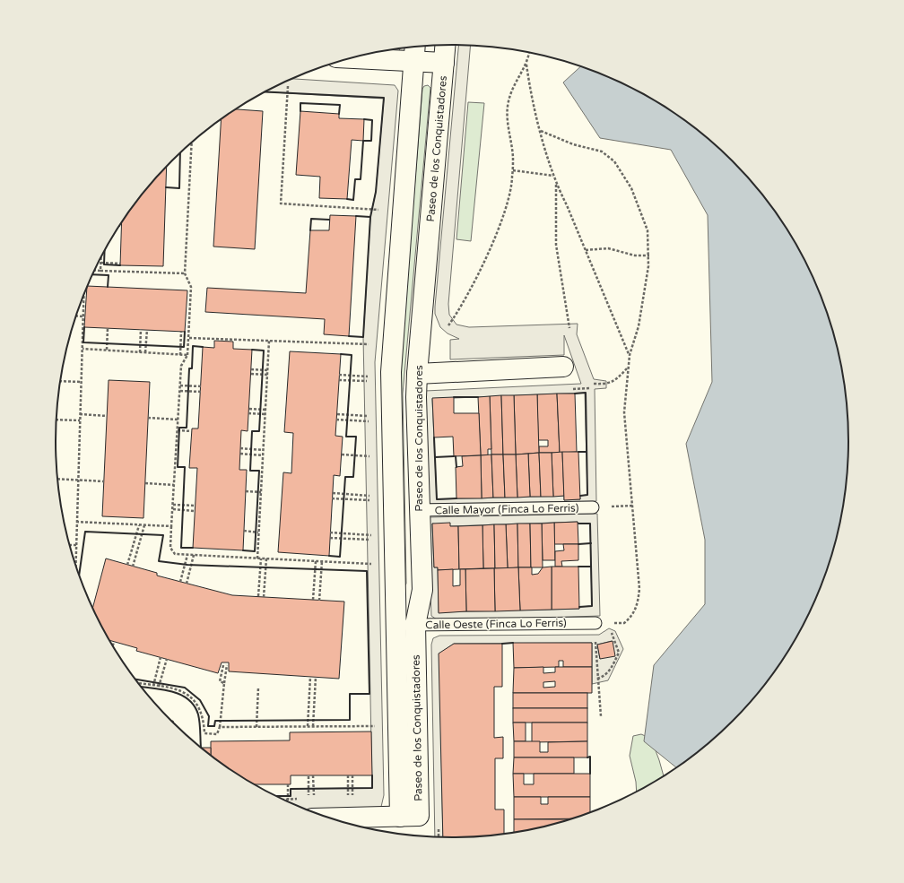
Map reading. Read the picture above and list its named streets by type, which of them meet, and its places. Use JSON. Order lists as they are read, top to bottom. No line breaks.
{"streets":{"street":["Paseo de los Conquistadores"],"lane":["Calle Mayor (Finca Lo Ferris)","Calle Oeste (Finca Lo Ferris)"]},"crossings":[["Paseo de los Conquistadores","Calle Mayor (Finca Lo Ferris)"],["Paseo de los Conquistadores","Calle Oeste (Finca Lo Ferris)"]]}
